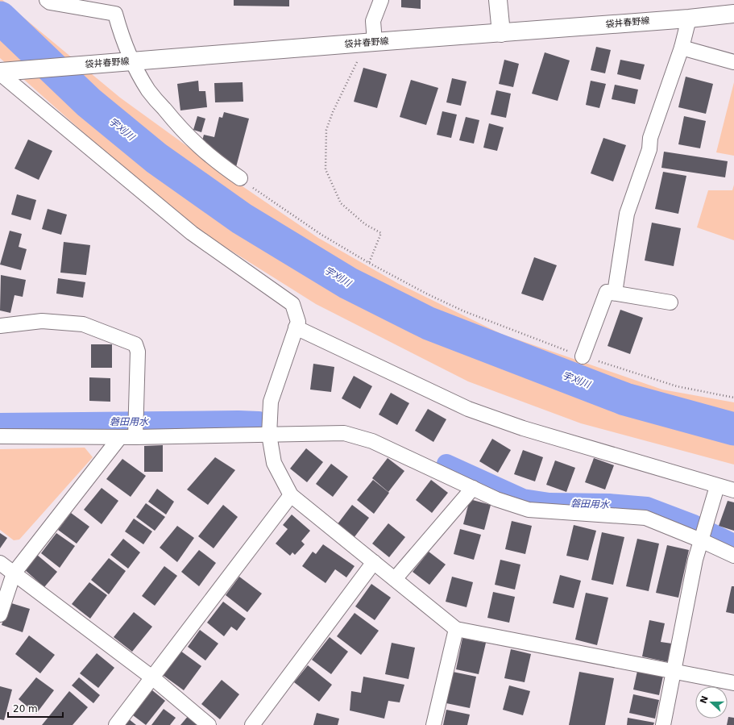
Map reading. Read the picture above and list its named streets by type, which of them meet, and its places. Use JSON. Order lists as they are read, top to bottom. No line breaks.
{"streets":{"main road":["袋井春野線"]},"water":["宇刈川","磐田用水"],"scale_bar":"20 m","north":"left"}
